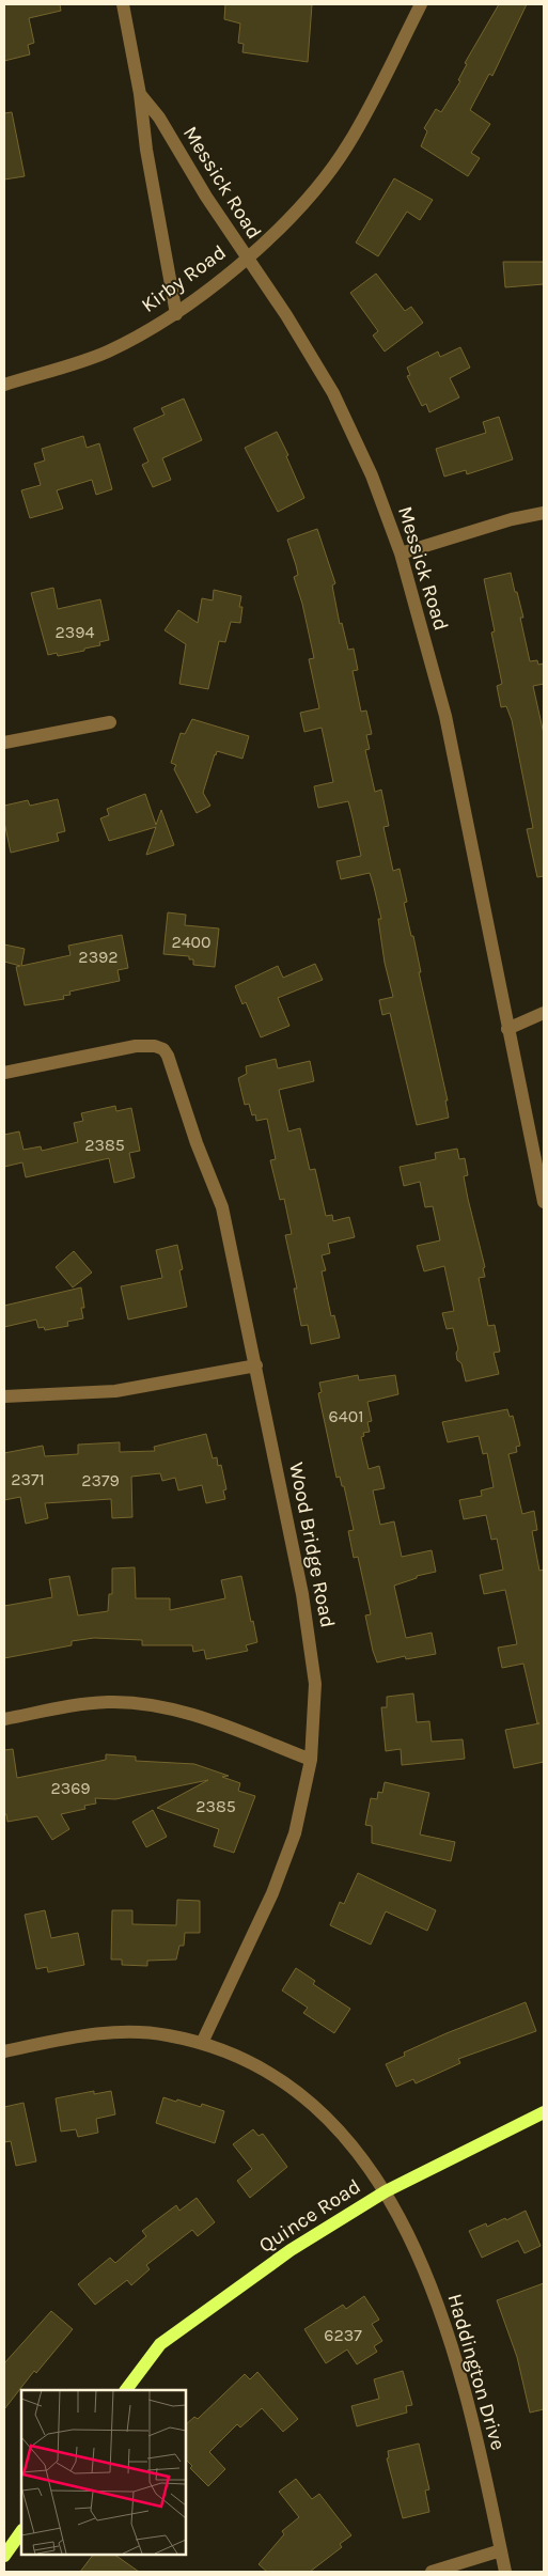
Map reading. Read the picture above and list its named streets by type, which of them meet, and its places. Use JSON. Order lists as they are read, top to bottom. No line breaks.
{"streets":{"main road":["Quince Road"],"street":["Messick Road","Kirby Road","Wood Bridge Road","Haddington Drive"]},"crossings":[["Messick Road","Kirby Road"],["Wood Bridge Road","Haddington Drive"],["Quince Road","Haddington Drive"]],"house_numbers":["2394","2400","2392","2385","6401","2371","2379","2369","2385","6237"]}
